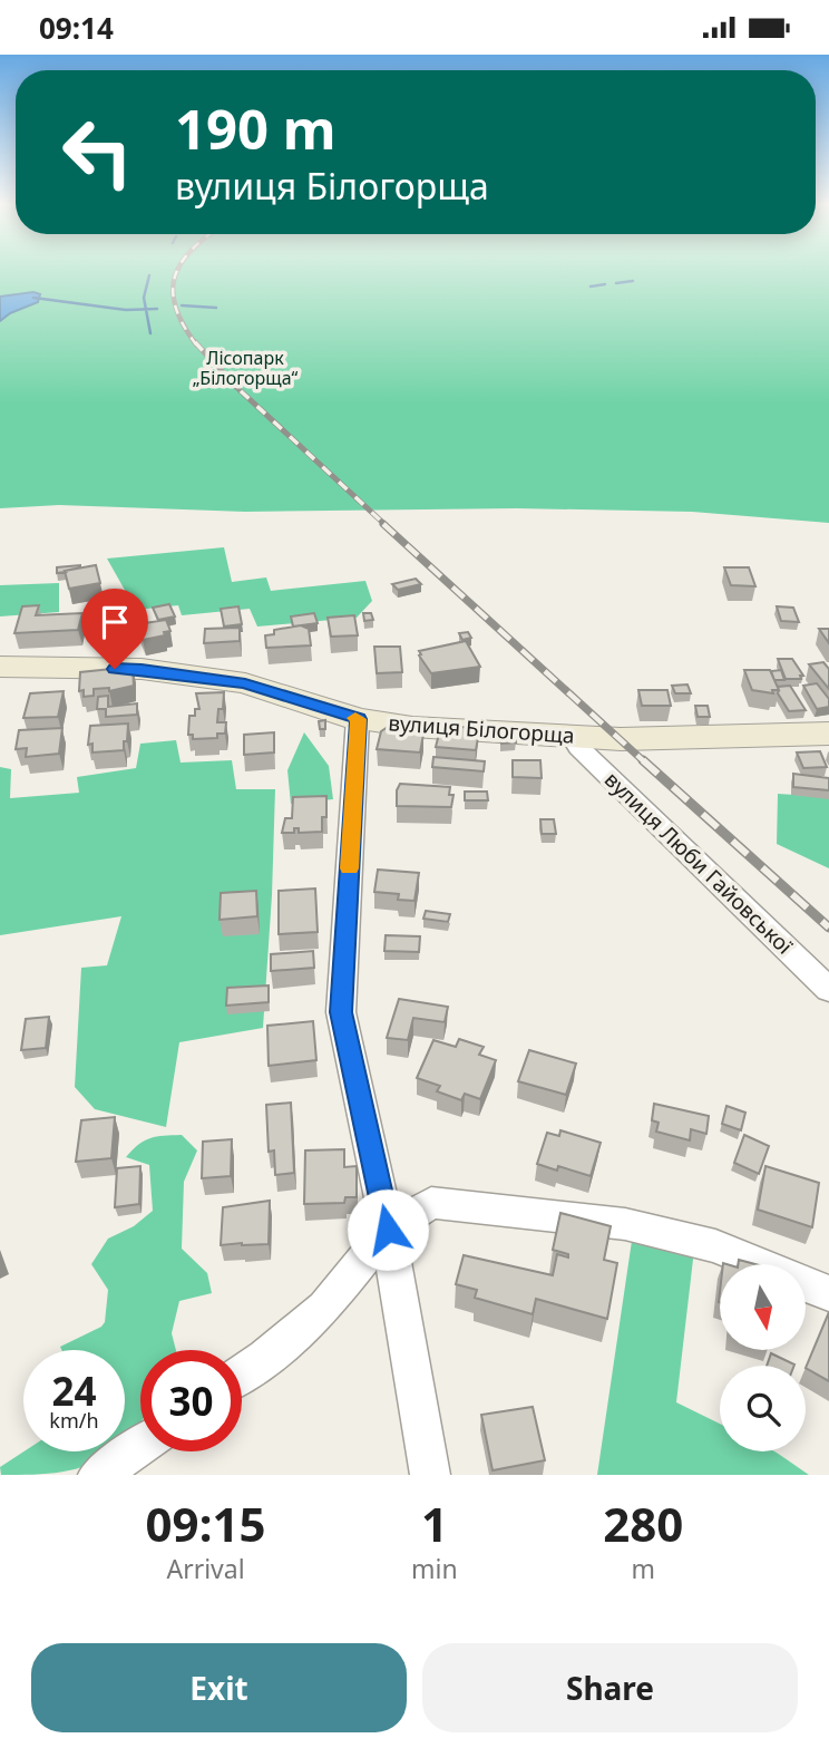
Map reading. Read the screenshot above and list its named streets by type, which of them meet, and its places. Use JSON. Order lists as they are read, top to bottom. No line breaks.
{"streets":{"street":["вулиця Білогорща","вулиця Люби Гайовської"]},"crossings":[["вулиця Білогорща","вулиця Люби Гайовської"]],"parks":["Лісопарк „Білогорща“"],"north":"bottom","page":{"status":"09:14","turn":["190 m","вулиця Білогорща"],"speed":"24 km/h","limit":"30","eta":["09:15","Arrival","1","min","280","m"],"buttons":["Exit","Share"]}}
